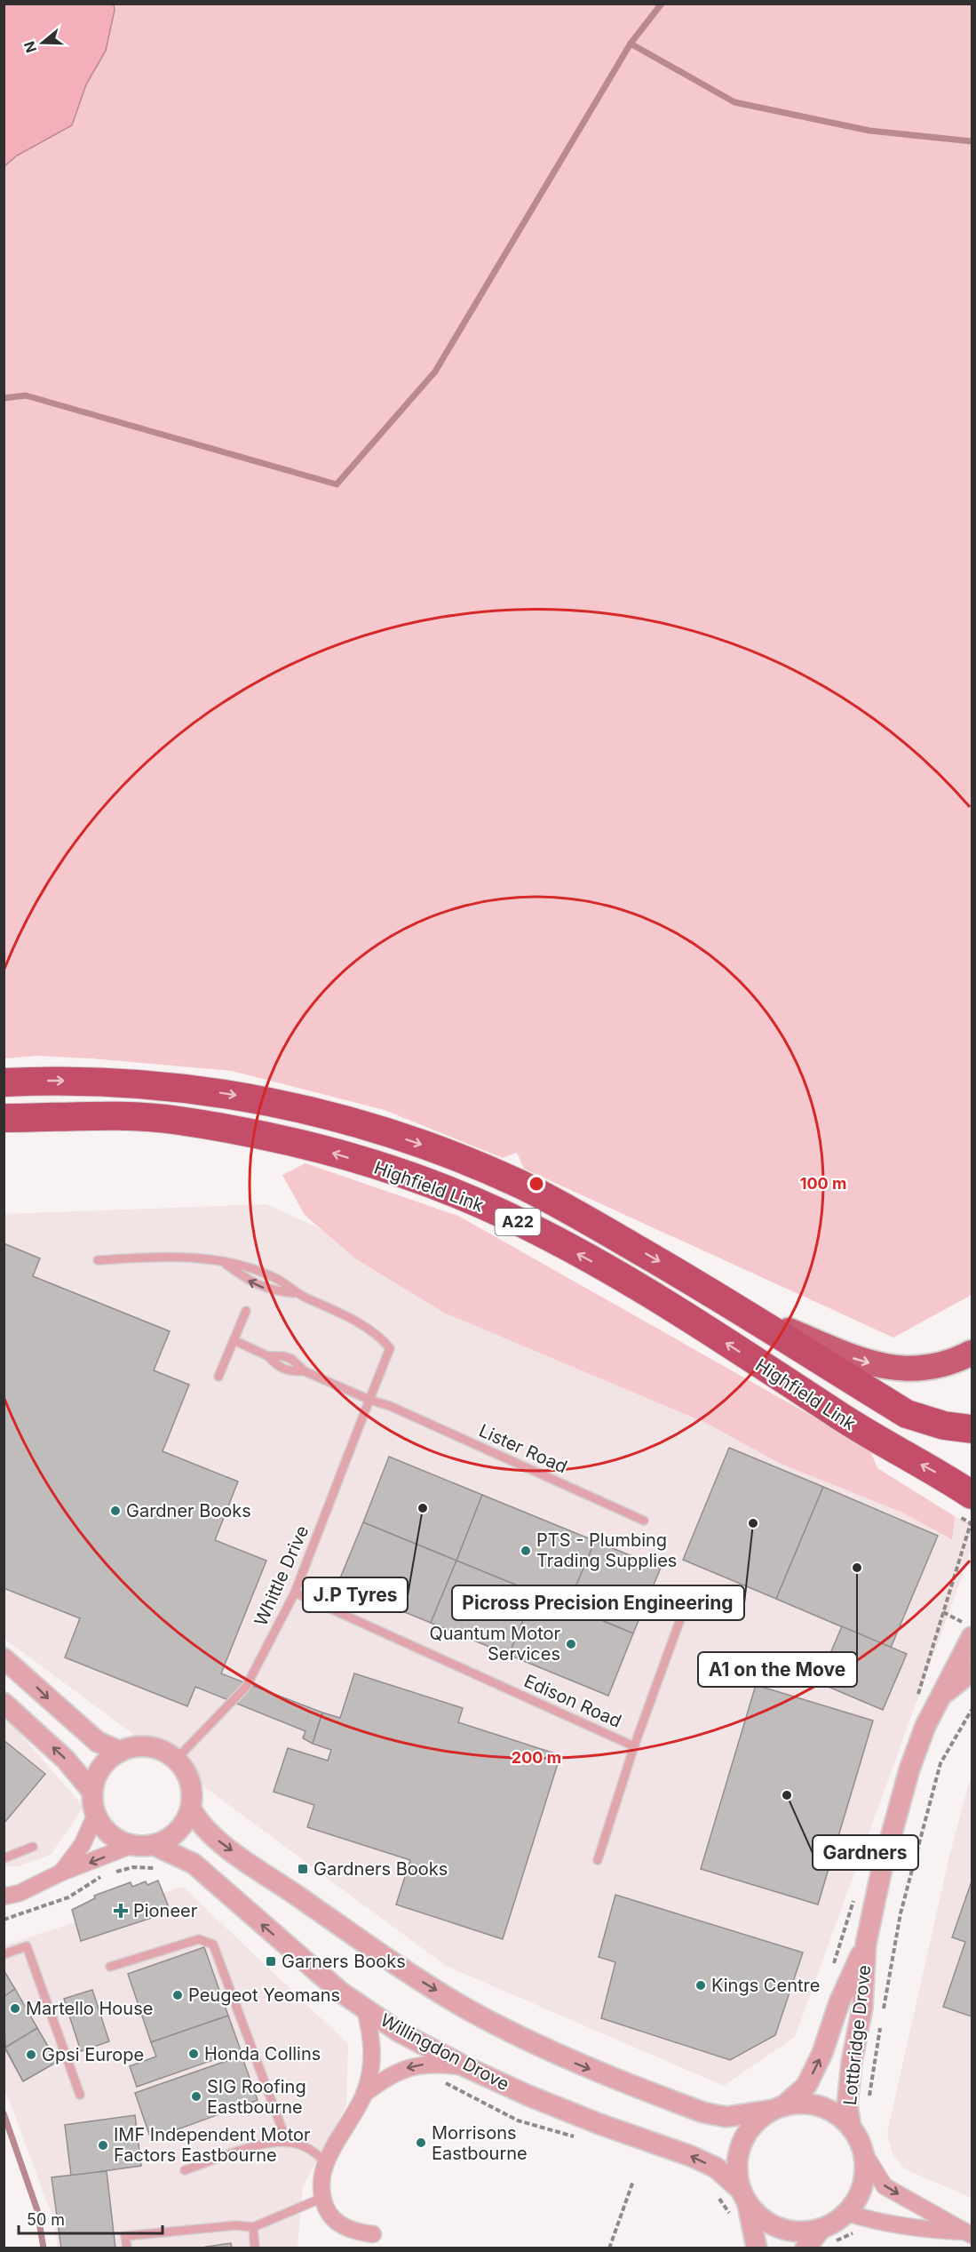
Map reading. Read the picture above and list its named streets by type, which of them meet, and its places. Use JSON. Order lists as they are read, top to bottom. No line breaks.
{"streets":{"highway":["Highfield Link","A22"],"street":["Lottbridge Drove","Willingdon Drove"],"lane":["Lister Road","Whittle Drive","Edison Road"]},"crossings":[["Lister Road","Whittle Drive"],["Whittle Drive","Edison Road"],["Whittle Drive","Willingdon Drove"],["Lottbridge Drove","Willingdon Drove"]],"places":{"other":["J.P Tyres","Gardner Books","Picross Precision Engineering","PTS - Plumbing Trading Supplies","A1 on the Move","Quantum Motor Services","Gardners","Kings Centre","Peugeot Yeomans","Martello House","Honda Collins","Gpsi Europe","SIG Roofing Eastbourne","Morrisons Eastbourne","IMF Independent Motor Factors Eastbourne"],"transit":["Gardners Books","Garners Books"],"health":["Pioneer"]},"scale_bar":"50 m","north":"left","rings":["100 m","200 m"]}
